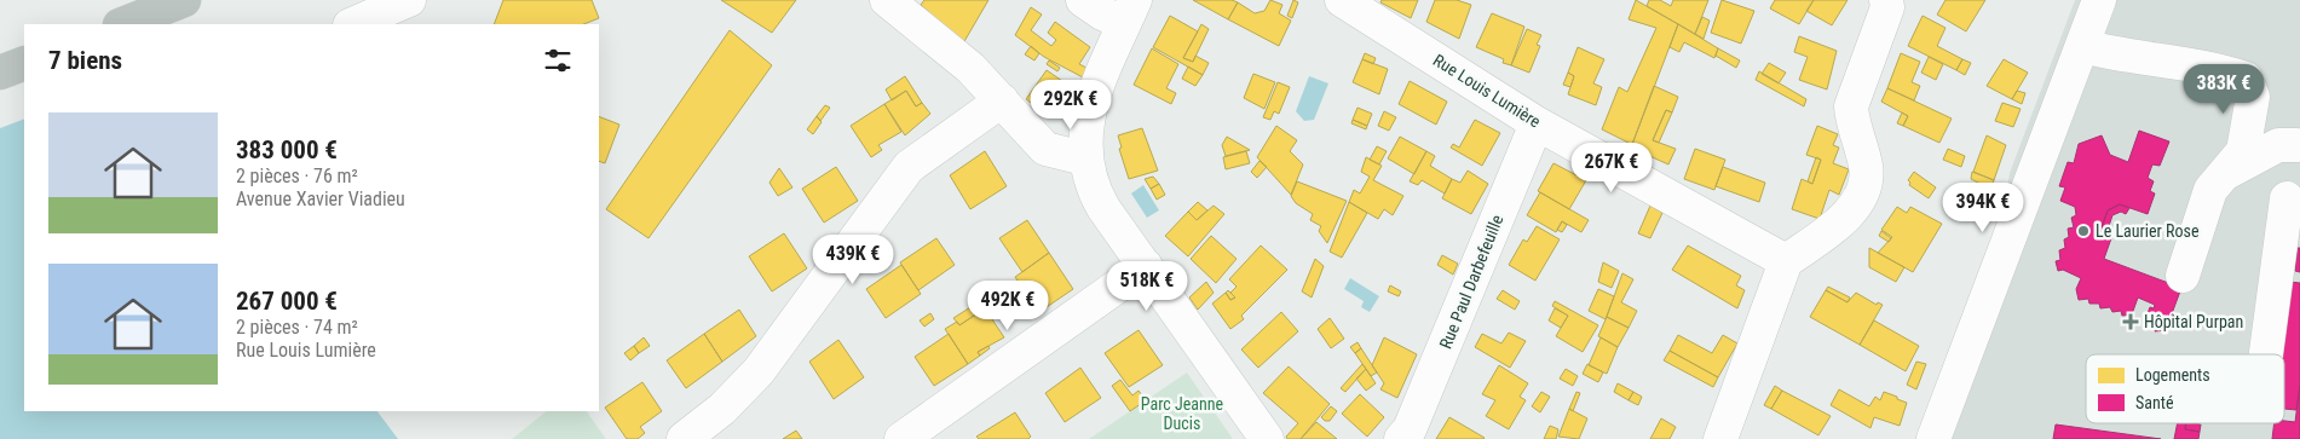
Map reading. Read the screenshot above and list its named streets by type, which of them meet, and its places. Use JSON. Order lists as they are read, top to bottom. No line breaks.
{"streets":{"street":["Rue Louis Lumière","Rue Paul Darbefeuille"]},"crossings":[["Rue Louis Lumière","Rue Paul Darbefeuille"]],"parks":["Parc Jeanne Ducis"],"places":{"other":["Le Laurier Rose"],"health":["Hôpital Purpan"]},"legend":["Logements","Santé"],"page":{"heading":"7 biens","price":["383K €","292K €","267K €","394K €","439K €","518K €","492K €"],"list":[{"name":"383 000 €","note":"2 pièces · 76 m² · Avenue Xavier Viadieu"},{"name":"267 000 €","note":"2 pièces · 74 m² · Rue Louis Lumière"}]}}
